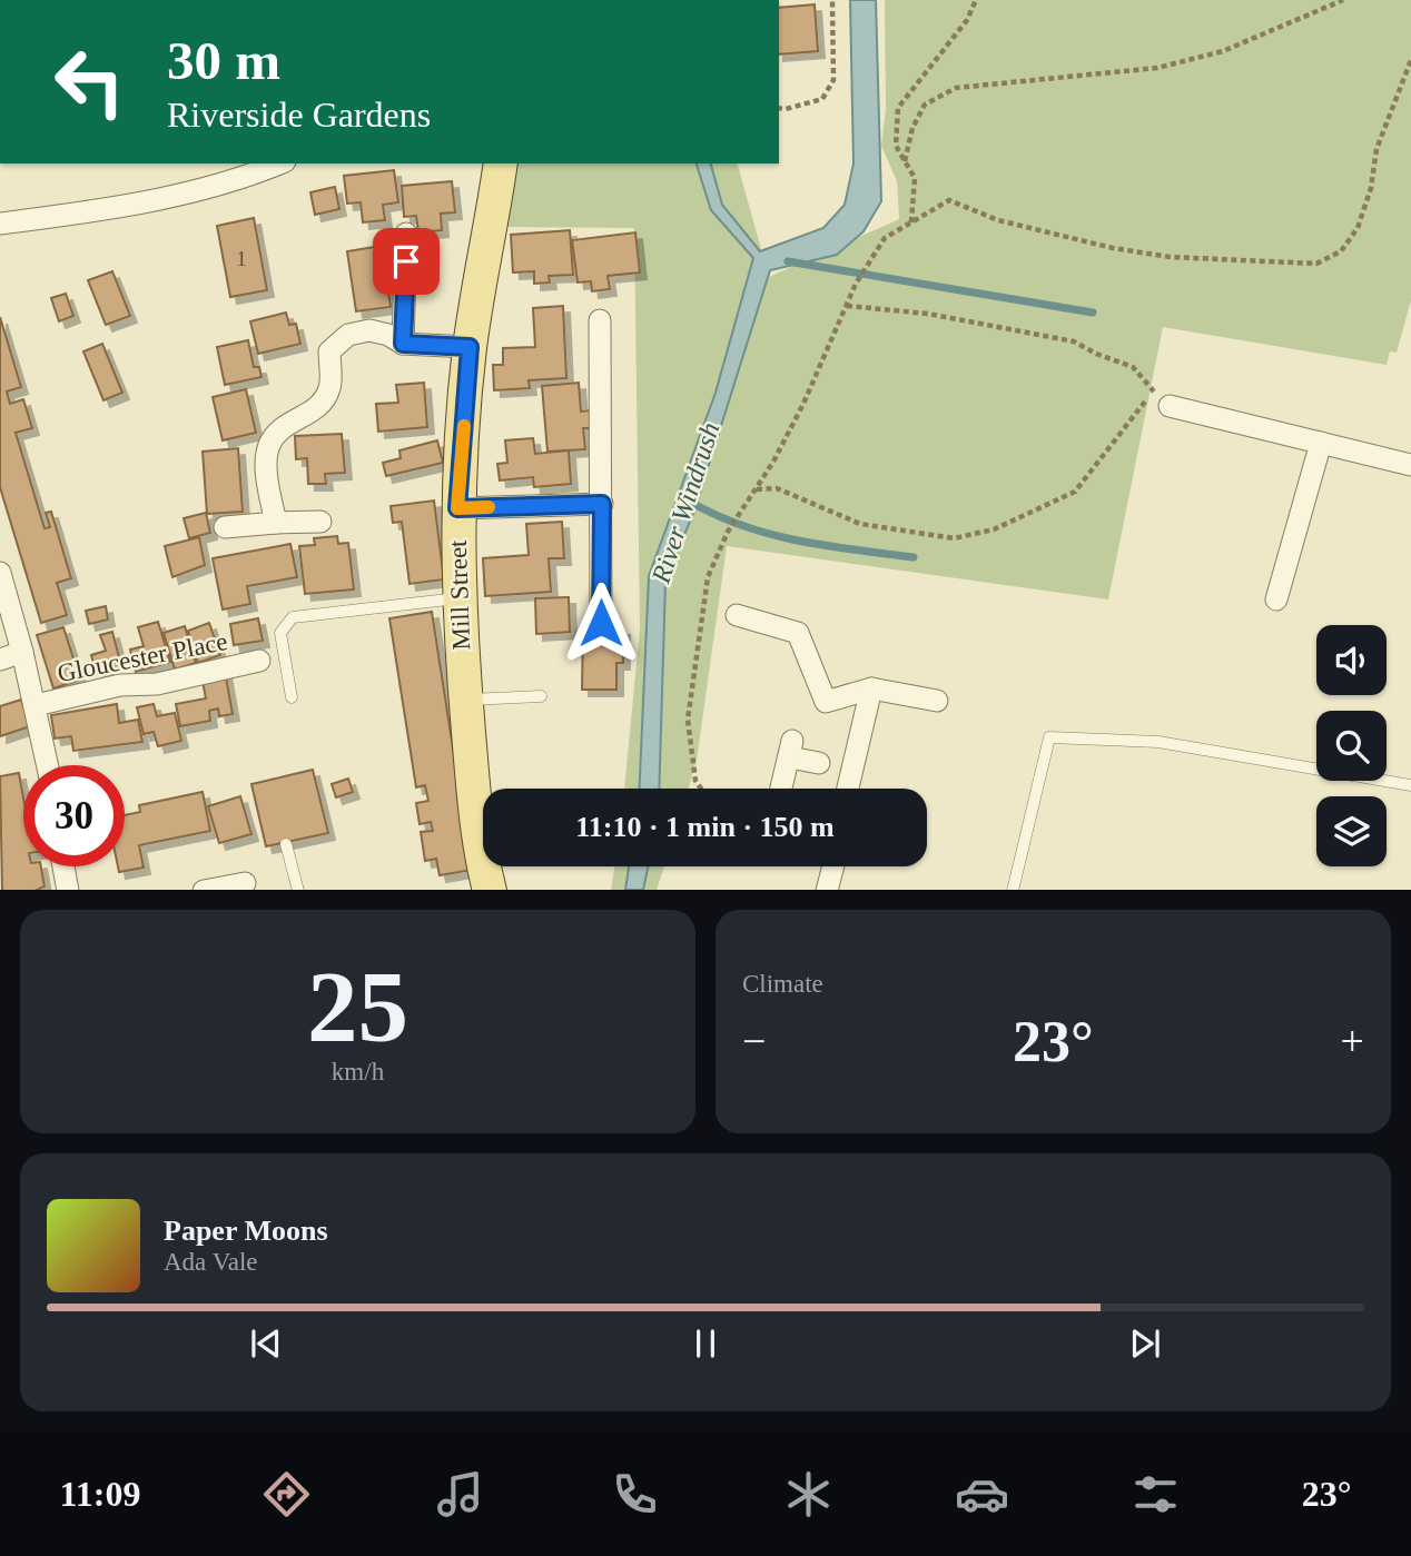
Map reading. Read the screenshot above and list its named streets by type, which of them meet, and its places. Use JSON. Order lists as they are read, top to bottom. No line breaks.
{"streets":{"main road":["Mill Street"],"street":["Gloucester Place"]},"water":["River Windrush"],"house_numbers":["1"],"page":{"turn":["30 m","Riverside Gardens"],"limit":"30","trip":"11:10 · 1 min · 150 m","tile":[["25","km/h"],"Climate"],"heat":["−","23°","+"],"song":["Paper Moons","Ada Vale"],"tabs":["11:09","23°"]}}
